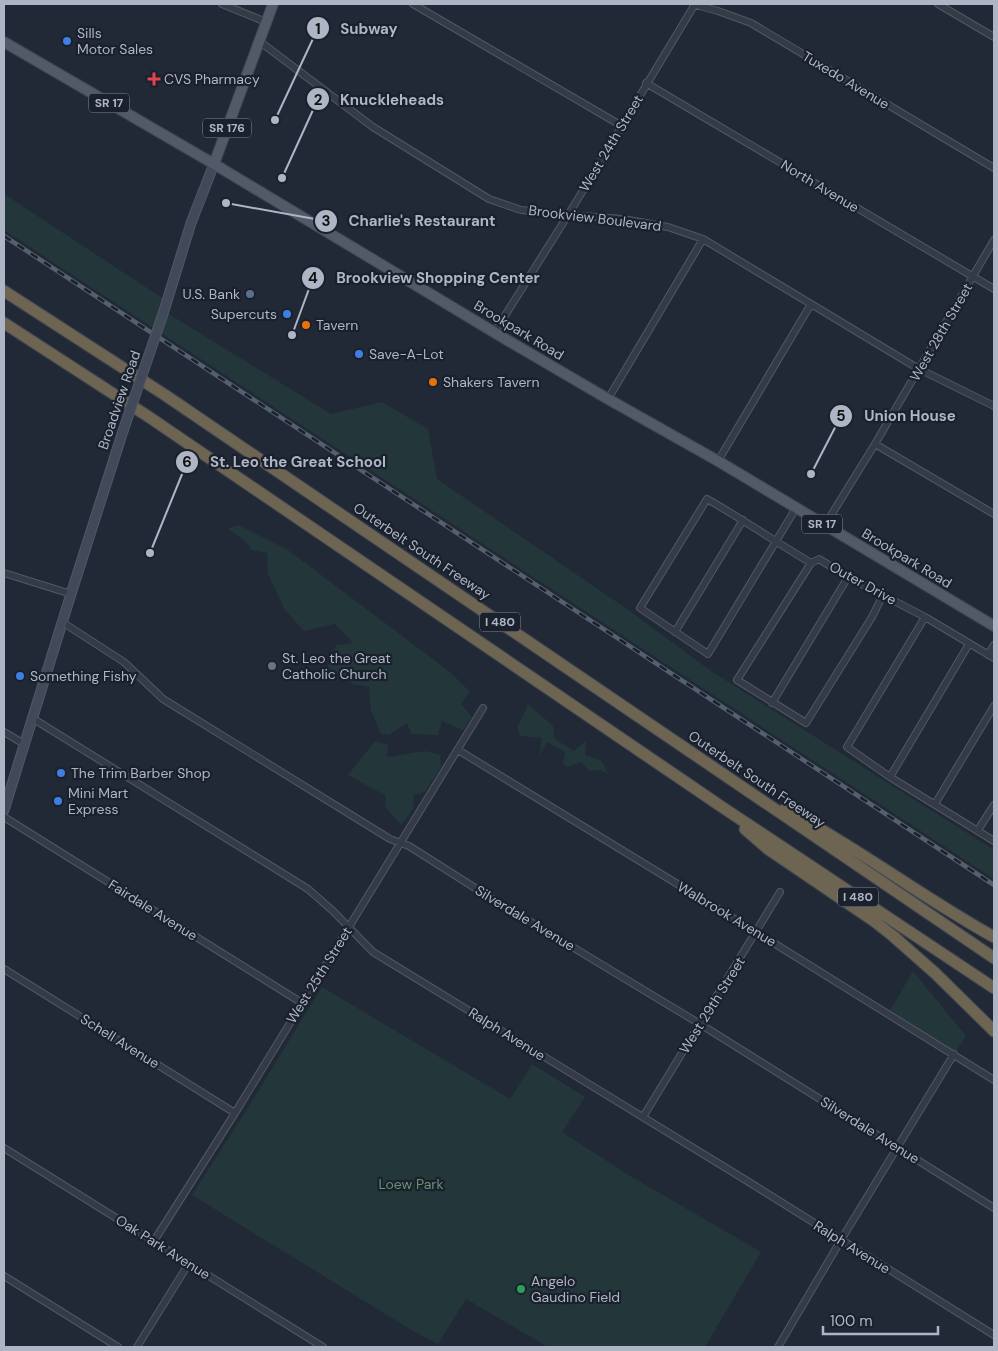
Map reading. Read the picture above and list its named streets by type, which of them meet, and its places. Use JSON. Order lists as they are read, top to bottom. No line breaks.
{"streets":{"highway":["Outerbelt South Freeway","I 480"],"main road":["SR 17","SR 176","Brookpark Road","Broadview Road"],"street":["Tuxedo Avenue","West 24th Street","North Avenue","Brookview Boulevard","West 28th Street","Outer Drive","Fairdale Avenue","Walbrook Avenue","Silverdale Avenue","West 25th Street","West 29th Street","Ralph Avenue","Schell Avenue","Oak Park Avenue"]},"crossings":[["Tuxedo Avenue","West 24th Street"],["West 24th Street","North Avenue"],["West 24th Street","Brookview Boulevard"],["West 24th Street","Brookpark Road"],["North Avenue","West 28th Street"],["Brookview Boulevard","West 28th Street"],["Brookview Boulevard","Broadview Road"],["Brookpark Road","West 28th Street"],["Brookpark Road","Broadview Road"],["Broadview Road","Silverdale Avenue"],["Broadview Road","Ralph Avenue"],["Fairdale Avenue","West 25th Street"],["Walbrook Avenue","West 25th Street"],["Walbrook Avenue","West 29th Street"],["Silverdale Avenue","West 25th Street"],["Silverdale Avenue","West 29th Street"],["West 25th Street","Ralph Avenue"],["West 25th Street","Schell Avenue"],["West 25th Street","Oak Park Avenue"],["West 29th Street","Ralph Avenue"]],"parks":["Loew Park"],"places":{"other":["Sills Motor Sales","Subway","Knuckleheads","Charlie's Restaurant","U.S. Bank","Supercuts","Tavern","Brookview Shopping Center","Save-A-Lot","Shakers Tavern","Union House","St. Leo the Great School","St. Leo the Great Catholic Church","Something Fishy","The Trim Barber Shop","Mini Mart Express","Angelo Gaudino Field"],"health":["CVS Pharmacy"]},"scale_bar":"100 m"}
